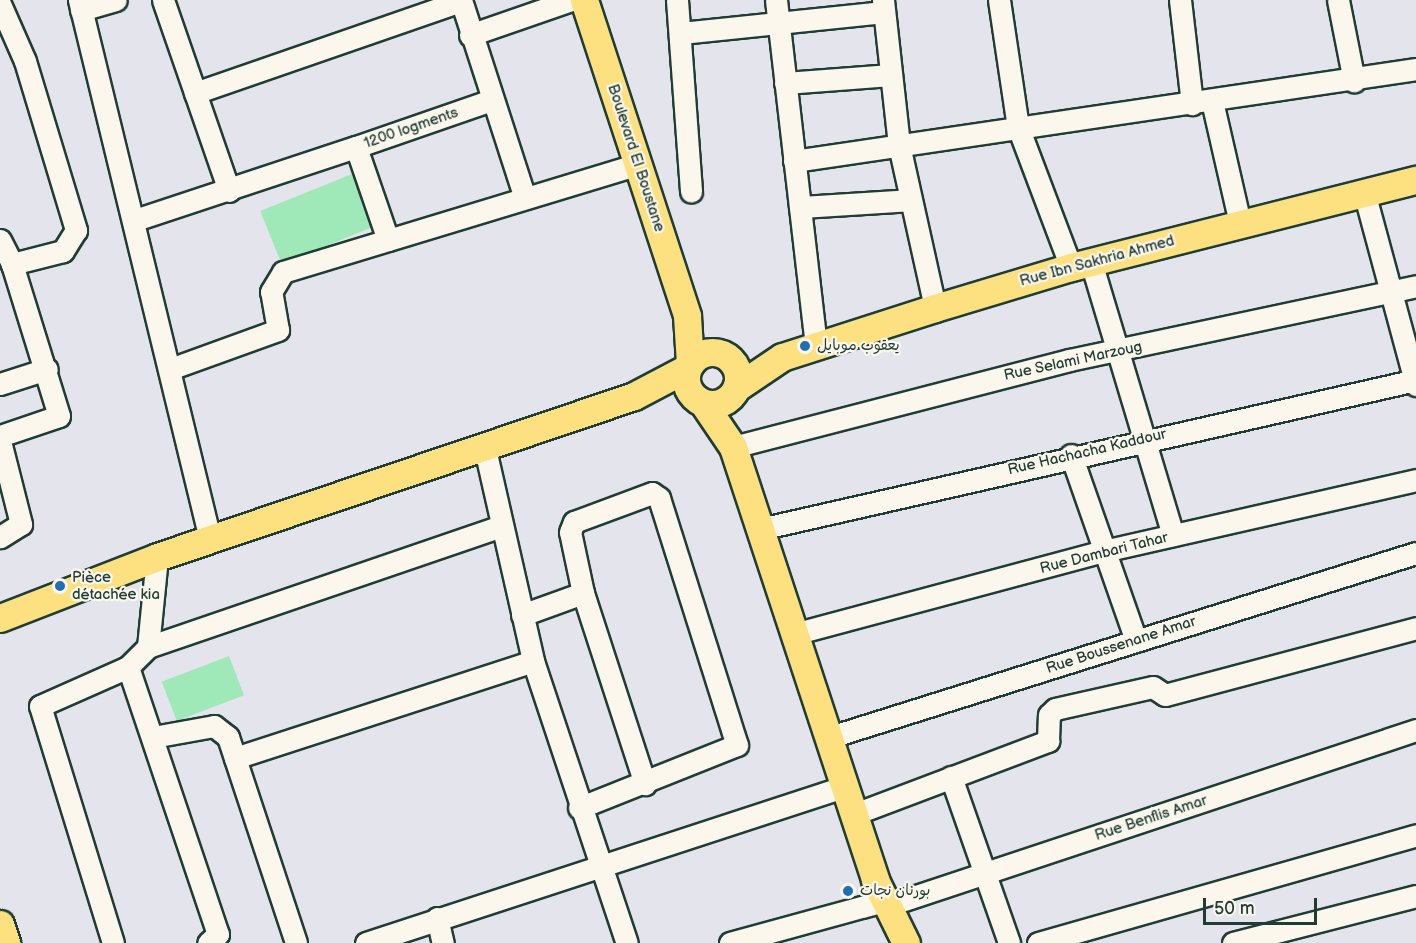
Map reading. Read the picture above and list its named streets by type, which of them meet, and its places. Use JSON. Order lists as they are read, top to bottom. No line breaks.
{"streets":{"main road":["Boulevard El Boustane","Rue Ibn Sakhria Ahmed"],"street":["1200 logments","Rue Selami Marzoug","Rue Hachacha Kaddour","Rue Dambari Tahar","Rue Boussenane Amar","Rue Benflis Amar"]},"places":["يعقوب موبايل","Pièce détachée kia","بورنان نجات"],"scale_bar":"50 m"}
